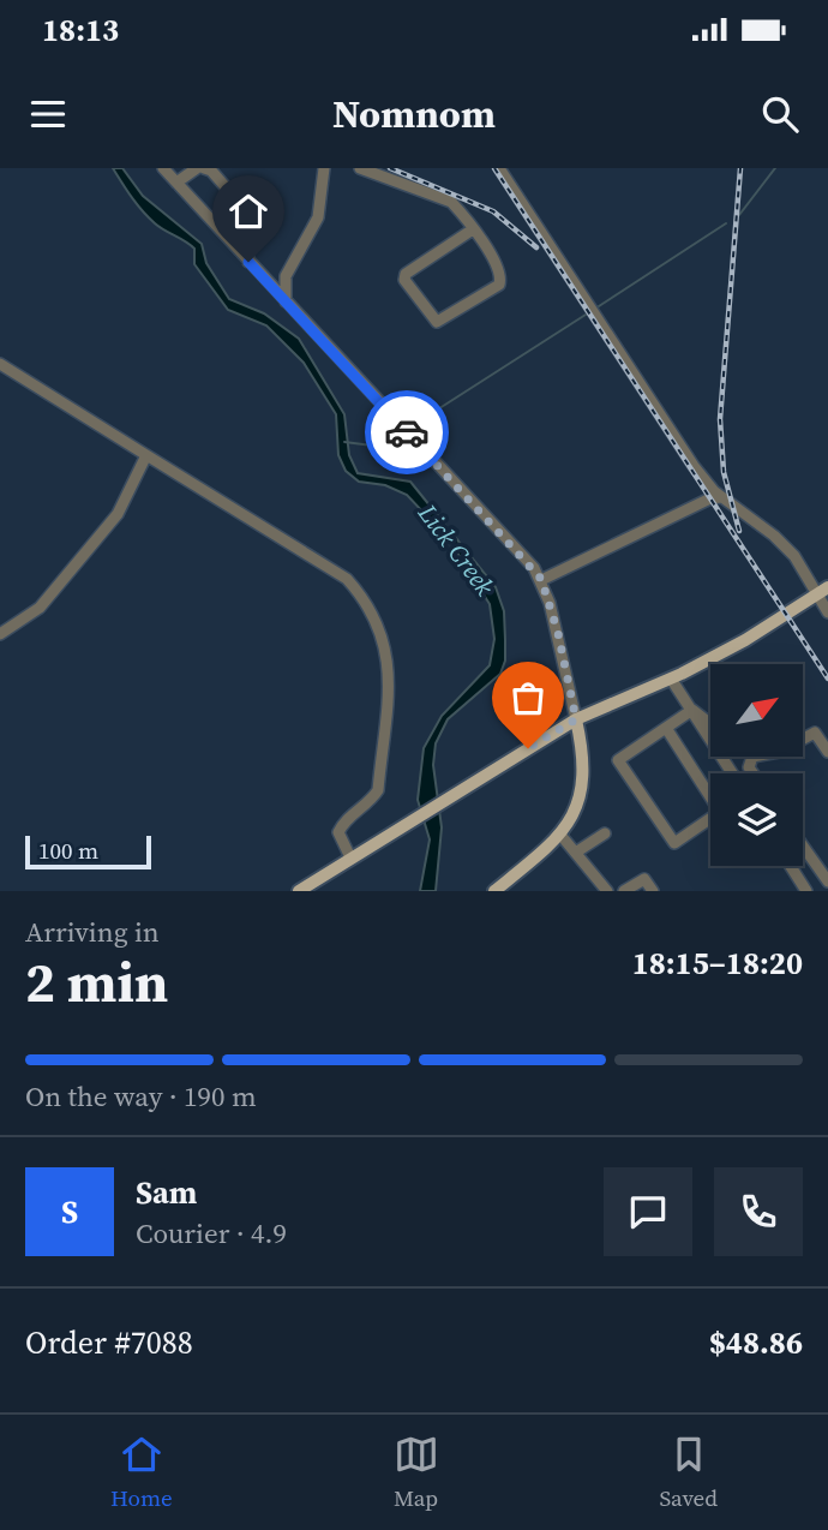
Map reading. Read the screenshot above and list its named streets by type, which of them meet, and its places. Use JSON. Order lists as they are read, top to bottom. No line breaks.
{"water":["Lick Creek"],"scale_bar":"100 m","north":"top right","page":{"status":"18:13","header":"Nomnom","scale":"100 m","heading":["2 min","Arriving in","18:15–18:20"],"panel":["Sam","Courier · 4.9","Order #7088","$48.86"],"bar":"On the way · 190 m","round":"S","tabs":["Home","Map","Saved"]}}
